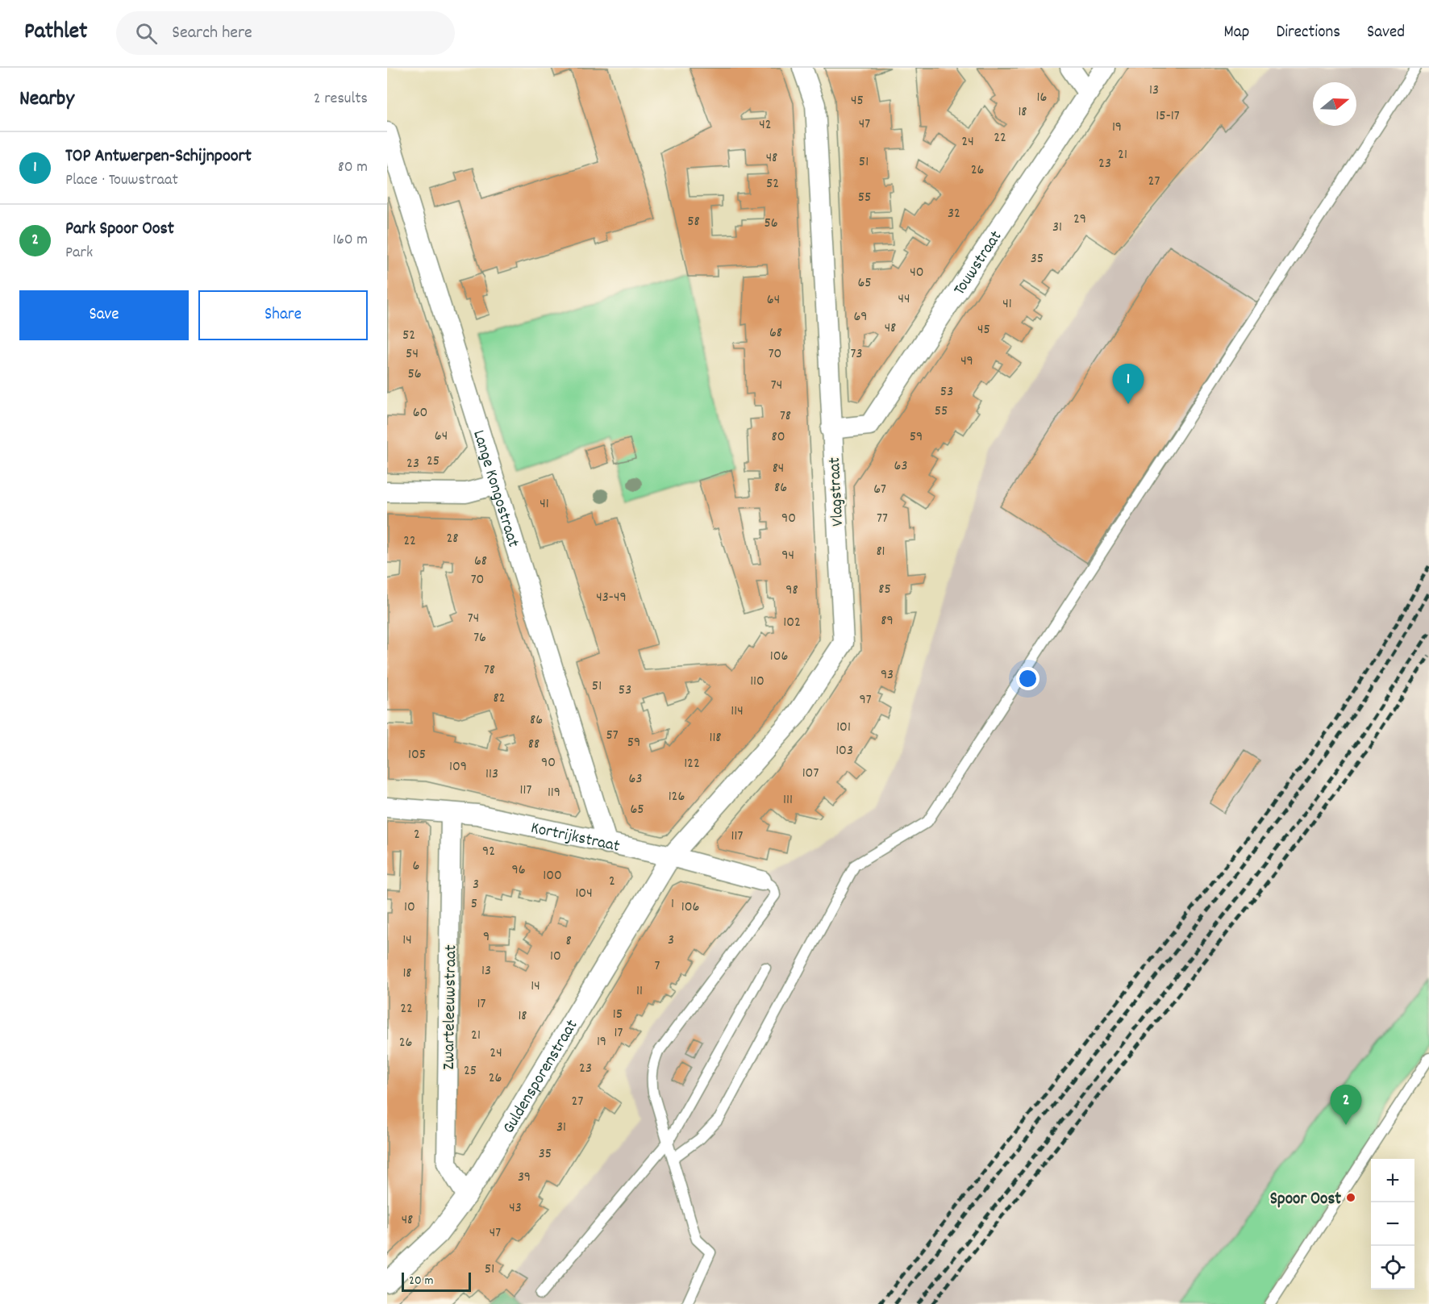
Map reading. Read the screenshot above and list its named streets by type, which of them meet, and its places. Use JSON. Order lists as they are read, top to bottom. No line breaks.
{"streets":{"street":["Touwstraat","Lange Kongostraat","Vlagstraat","Kortrijkstraat","Zwarteleeuwstraat","Guldensporenstraat"]},"crossings":[["Touwstraat","Vlagstraat"],["Lange Kongostraat","Kortrijkstraat"],["Vlagstraat","Kortrijkstraat"],["Vlagstraat","Guldensporenstraat"],["Kortrijkstraat","Zwarteleeuwstraat"],["Kortrijkstraat","Guldensporenstraat"],["Zwarteleeuwstraat","Guldensporenstraat"]],"places":["Spoor Oost"],"house_numbers":["13","16","45","18","15-17","47","42","19","22","24","21","48","51","23","26","27","52","55","32","29","58","56","31","35","40","65","44","64","41","69","48","45","68","52","54","70","73","49","56","74","53","55","60","78","64","80","59","25","23","63","84","86","67","41","90","77","28","22","81","94","68","70","85","98","43-49","74","89","102","76","106","78","93","110","51","53","82","97","114","86","101","57","118","59","88","103","105","90","122","109","107","113","63","117","119","126","111","65","2","117","92","6","96","100","2","3","104","5","1","10","106","9","14","3","8","10","7","13","18","14","11","17","22","15","18","17","21","19","26","24","23","25","26","27","31","35","39","43","48","47","51"],"scale_bar":"20 m","north":"right","page":{"header":"Pathlet","search":"Search here","nav":["Map","Directions","Saved"],"heading":["Nearby","2 results"],"list":[{"mark":"1","name":"TOP Antwerpen-Schijnpoort","note":"Place · Touwstraat","value":"80 m"},{"mark":"2","name":"Park Spoor Oost","note":"Park","value":"160 m"}],"buttons":["Save","Share"],"pins":["1","2"],"map_buttons":["+","−"],"scale":"20 m"}}
